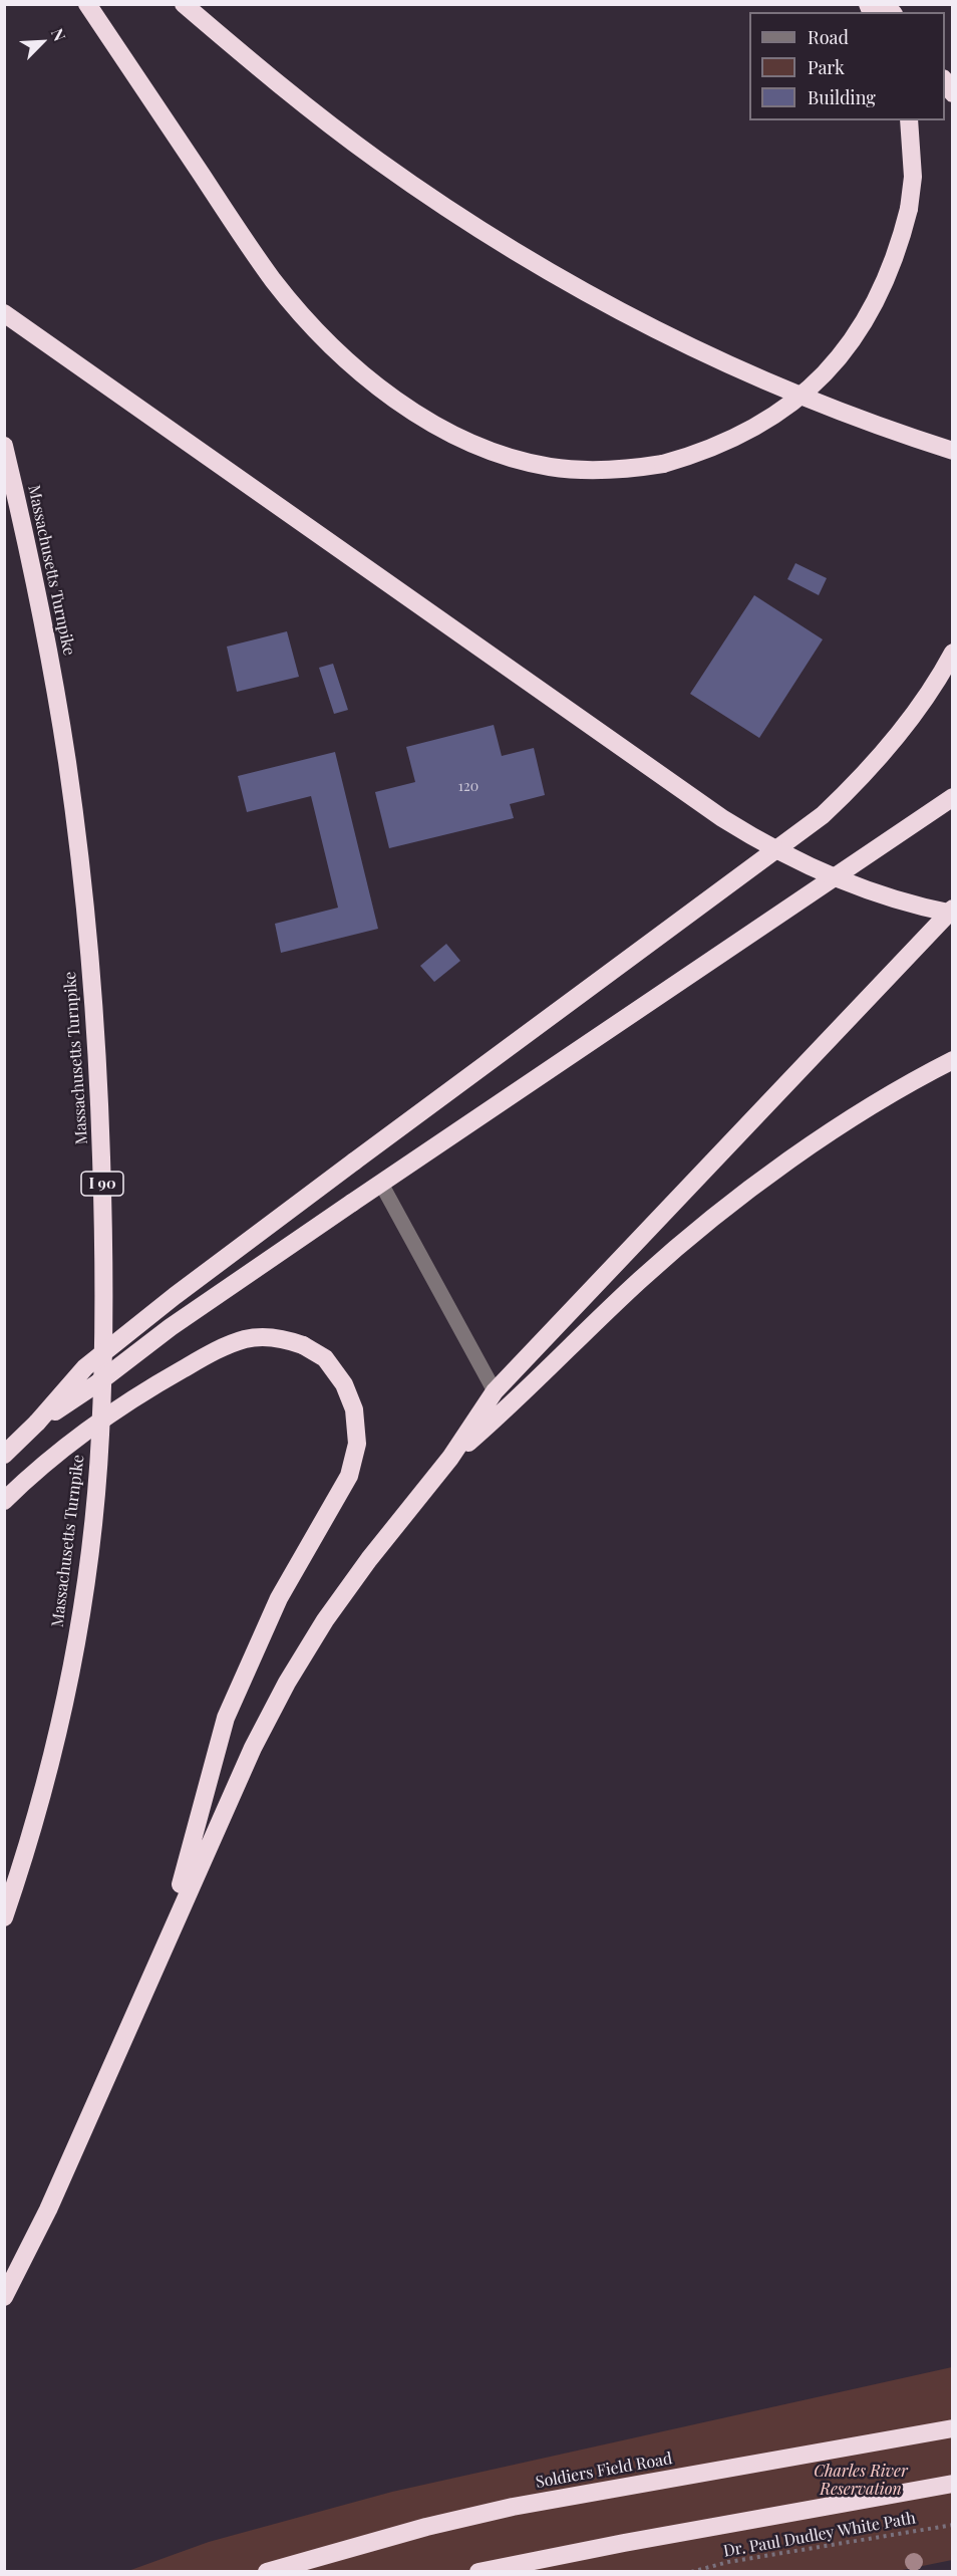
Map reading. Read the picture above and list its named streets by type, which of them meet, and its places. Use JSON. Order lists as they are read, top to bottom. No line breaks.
{"streets":{"highway":["Massachusetts Turnpike","I 90","Soldiers Field Road"],"path":["Dr. Paul Dudley White Path"]},"parks":["Charles River Reservation"],"house_numbers":["120"],"legend":["Road","Park","Building"],"north":"top right"}
